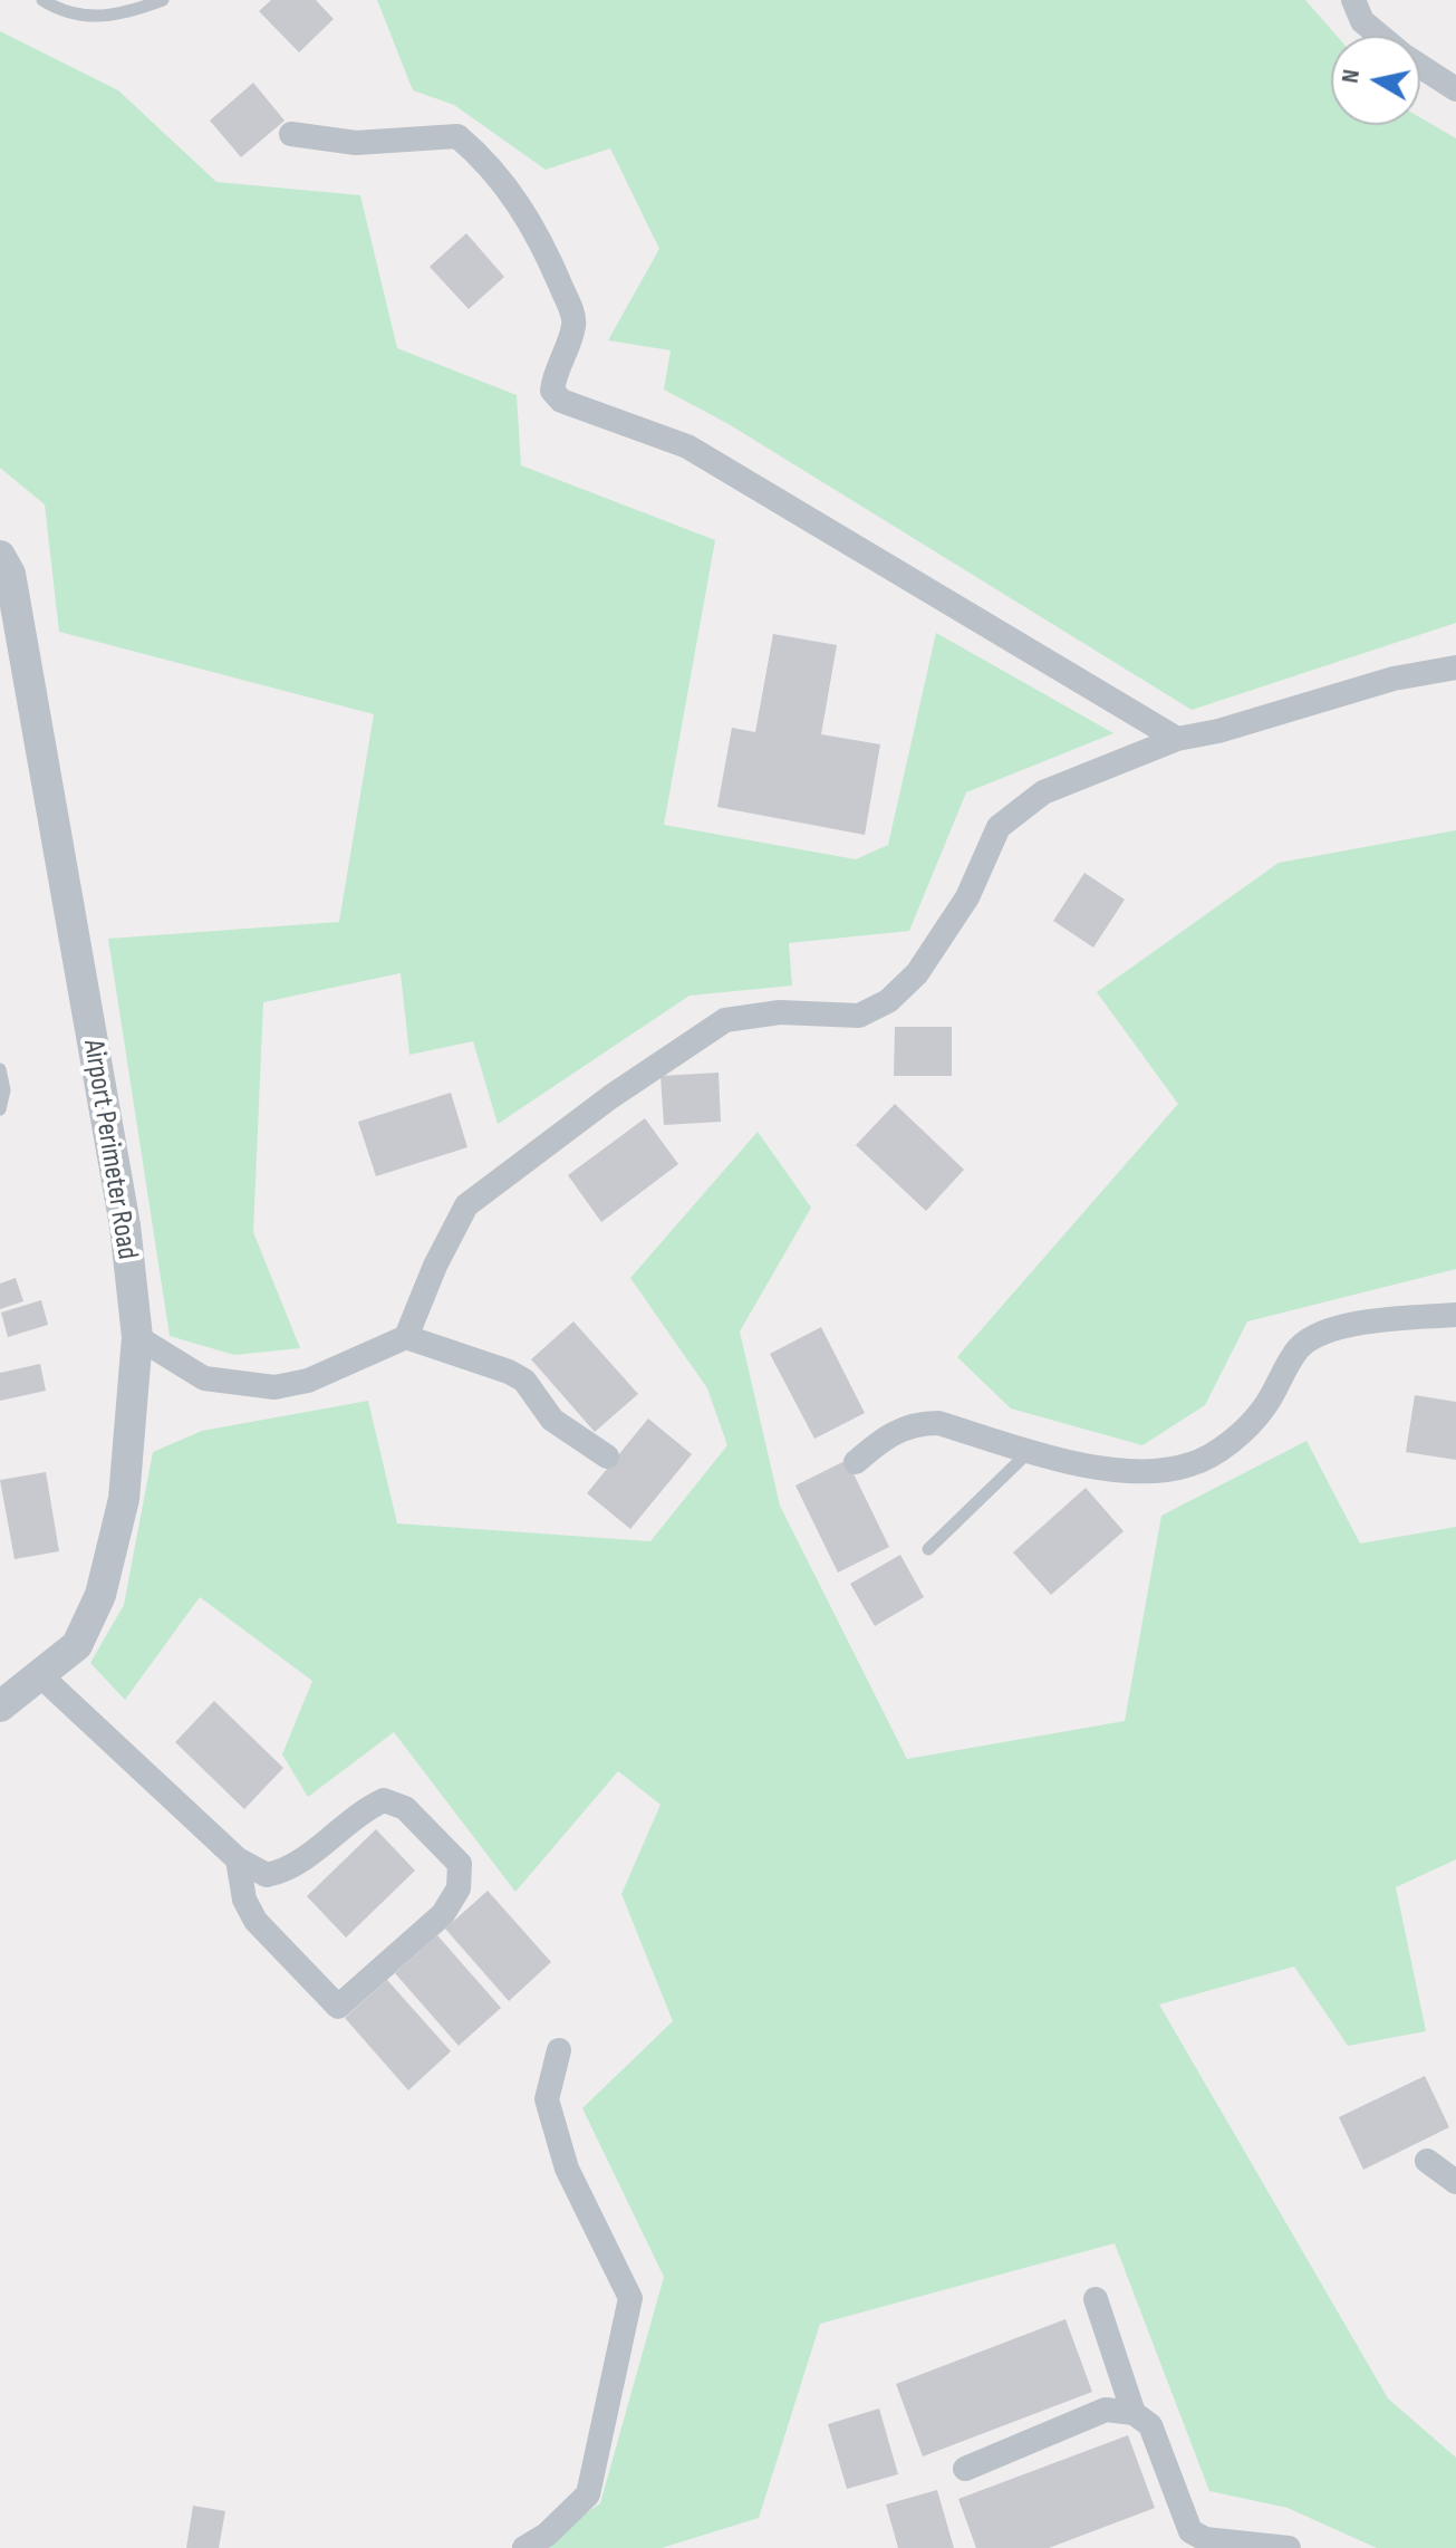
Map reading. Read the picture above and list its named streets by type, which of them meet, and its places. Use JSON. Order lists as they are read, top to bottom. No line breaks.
{"streets":{"street":["Airport Perimeter Road"]},"north":"left"}
